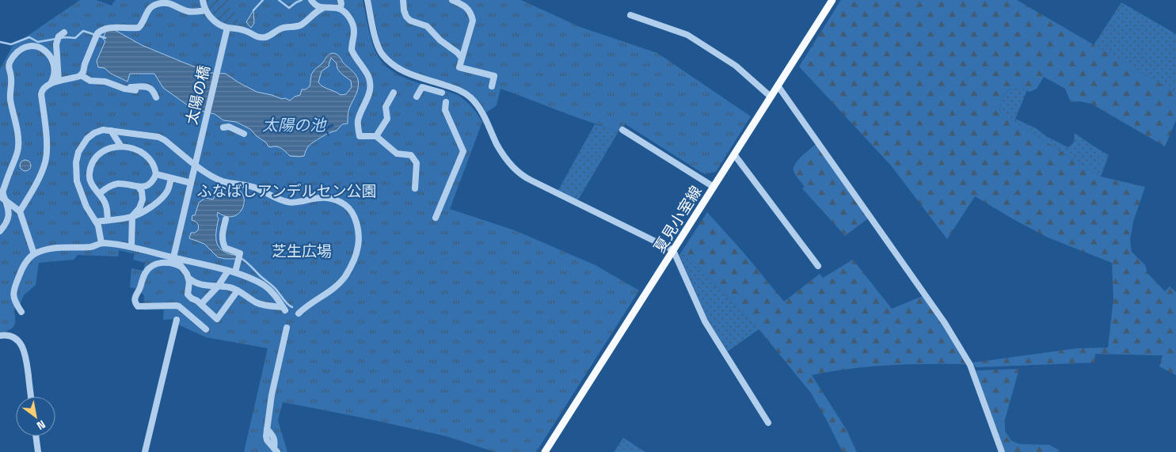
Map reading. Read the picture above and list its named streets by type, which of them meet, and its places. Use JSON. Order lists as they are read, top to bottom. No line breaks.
{"streets":{"main road":["夏見小室線"],"street":["太陽の橋"]},"water":["太陽の池"],"parks":["ふなばしアンデルセン公園","芝生広場"],"north":"bottom right"}
